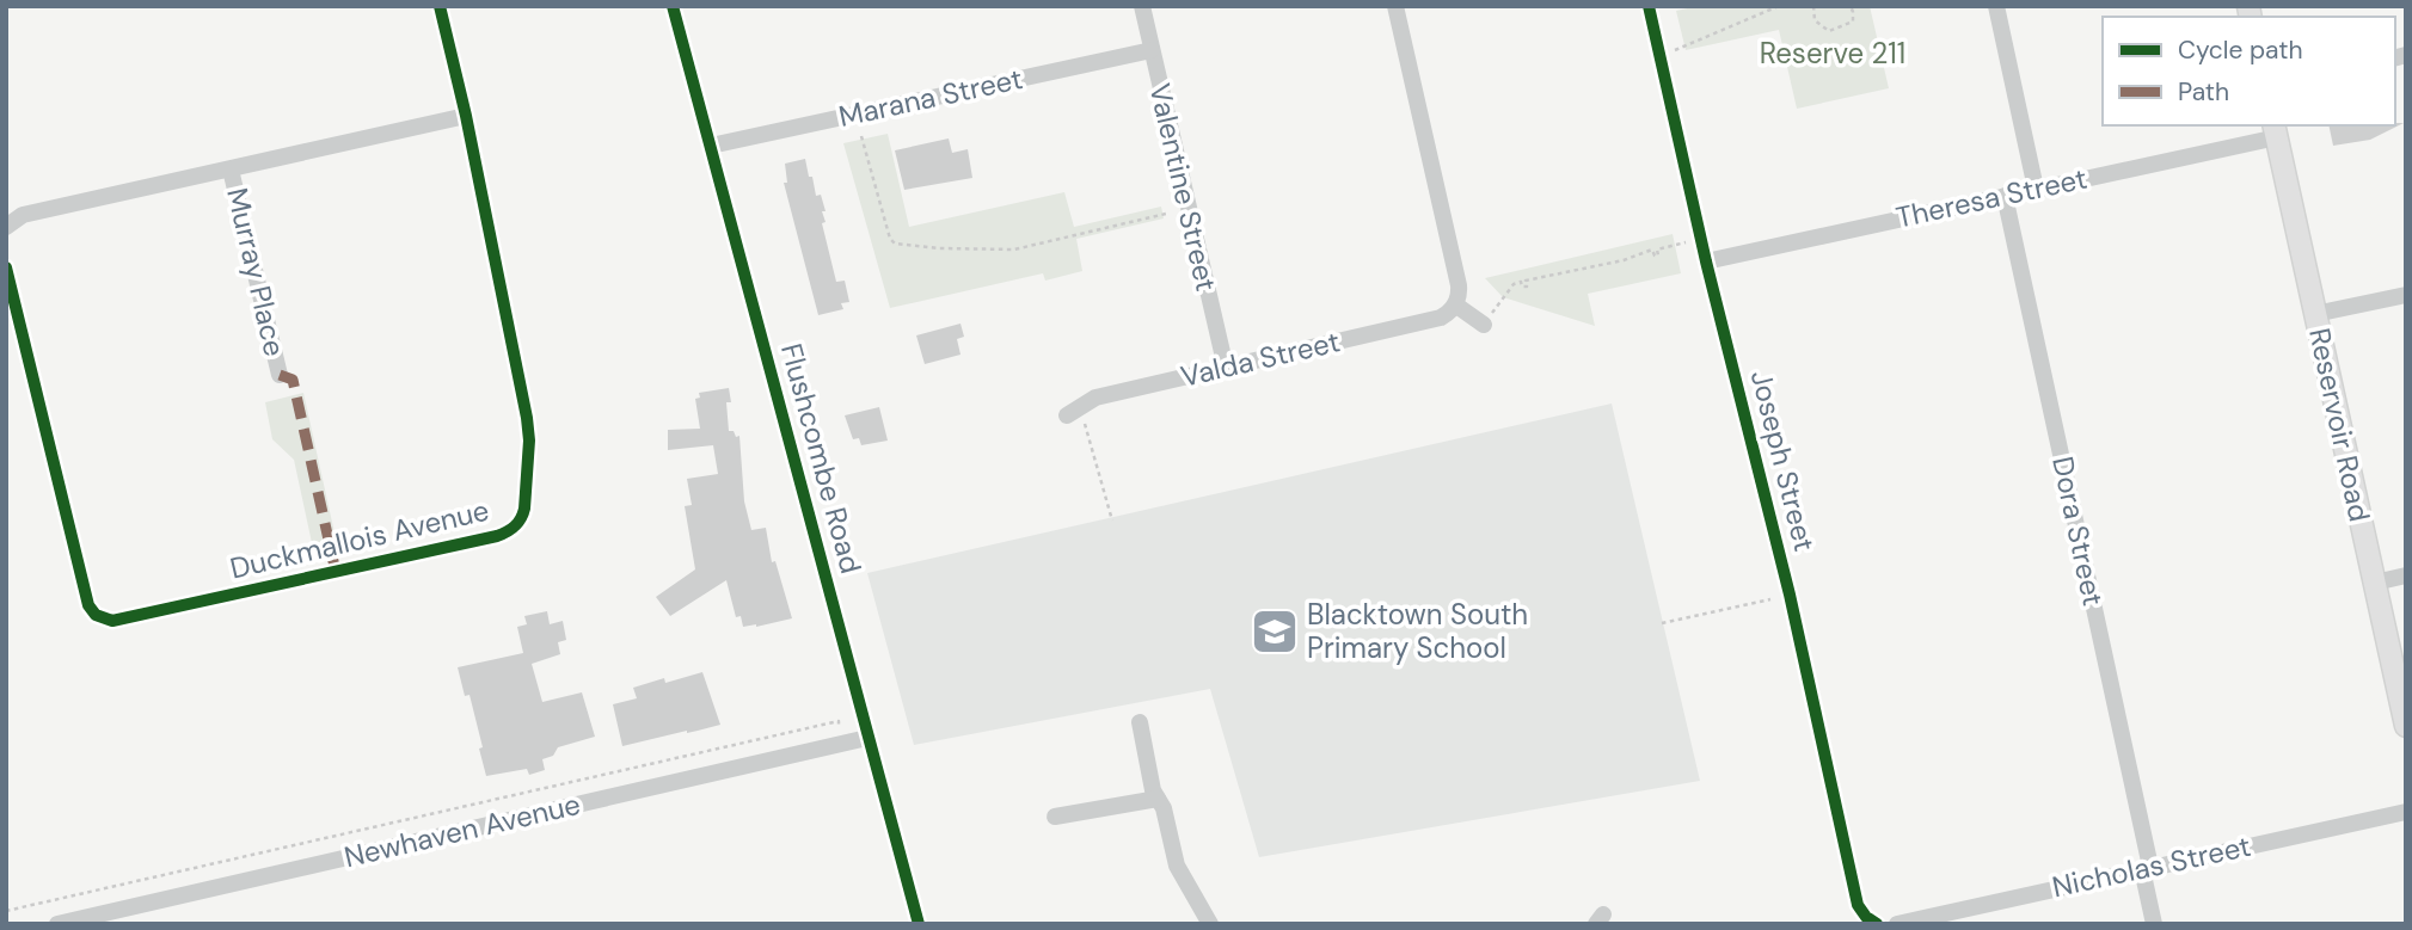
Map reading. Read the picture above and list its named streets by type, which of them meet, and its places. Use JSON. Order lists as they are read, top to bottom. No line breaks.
{"streets":{"main road":["Reservoir Road"],"street":["Marana Street","Valentine Street","Theresa Street","Murray Place","Valda Street","Flushcombe Road","Joseph Street","Dora Street","Duckmallois Avenue","Newhaven Avenue","Nicholas Street"]},"crossings":[["Marana Street","Valentine Street"],["Marana Street","Flushcombe Road"],["Valentine Street","Valda Street"],["Theresa Street","Reservoir Road"],["Theresa Street","Joseph Street"],["Theresa Street","Dora Street"],["Flushcombe Road","Newhaven Avenue"],["Dora Street","Nicholas Street"]],"parks":["Reserve 211"],"places":{"school or university":["Blacktown South Primary School"]},"legend":["Cycle path","Path"]}
